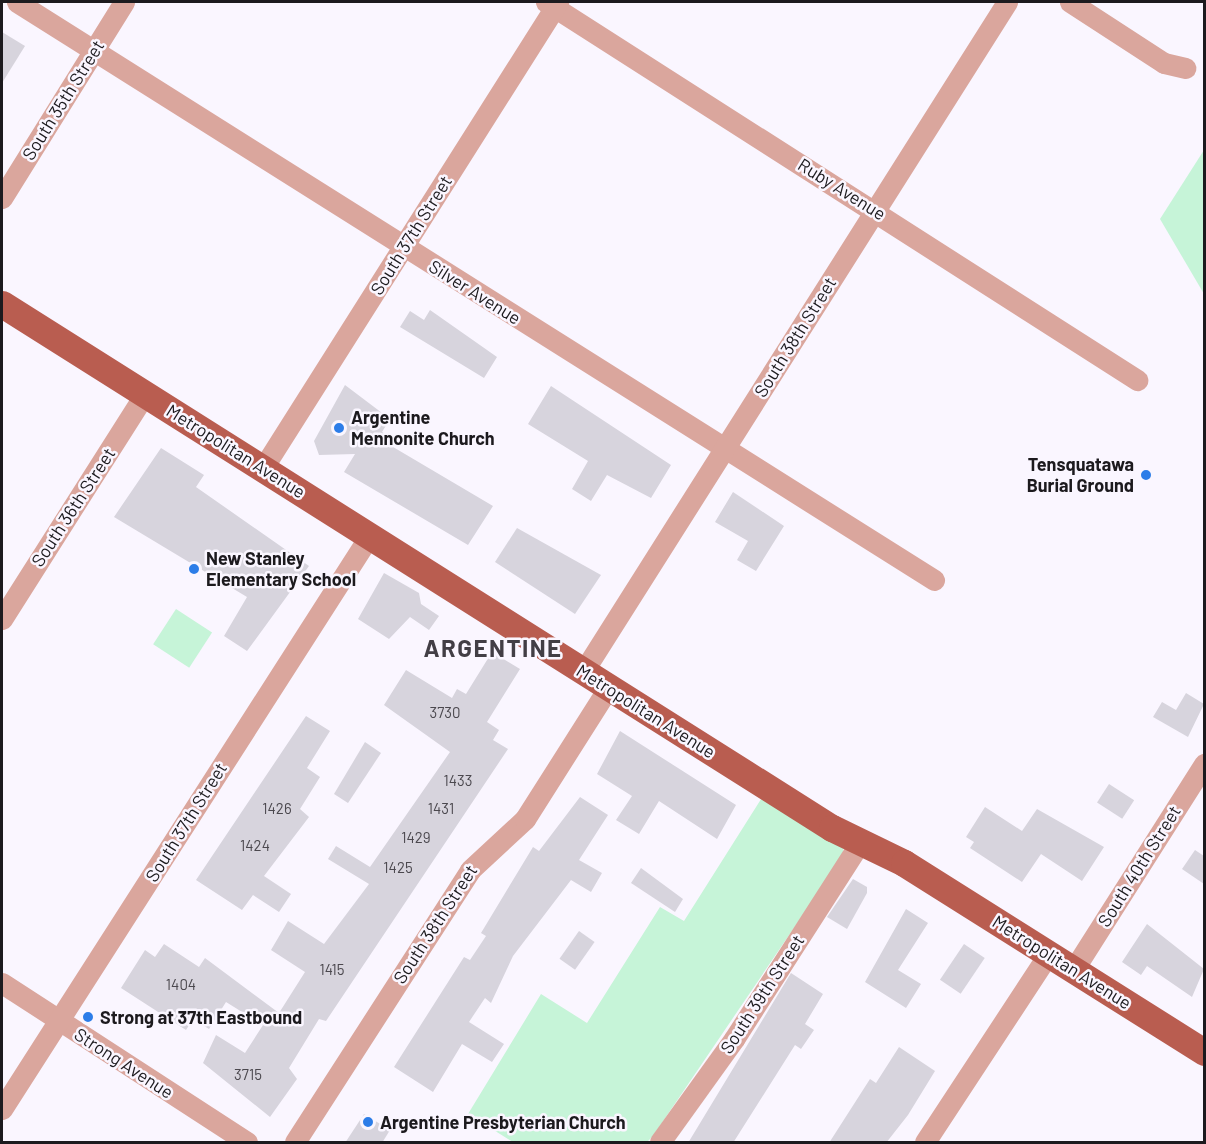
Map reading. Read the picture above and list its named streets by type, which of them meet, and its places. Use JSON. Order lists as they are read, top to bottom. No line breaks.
{"streets":{"main road":["Metropolitan Avenue"],"street":["South 35th Street","Ruby Avenue","South 37th Street","Silver Avenue","South 38th Street","South 36th Street","South 40th Street","South 39th Street","Strong Avenue"]},"crossings":[["South 35th Street","Silver Avenue"],["Ruby Avenue","South 37th Street"],["Ruby Avenue","South 38th Street"],["South 37th Street","Silver Avenue"],["South 37th Street","Metropolitan Avenue"],["South 37th Street","Strong Avenue"],["Silver Avenue","South 38th Street"],["South 38th Street","Metropolitan Avenue"],["Metropolitan Avenue","South 36th Street"],["Metropolitan Avenue","South 40th Street"],["Metropolitan Avenue","South 39th Street"]],"districts":["ARGENTINE"],"places":["Argentine Mennonite Church","Tensquatawa Burial Ground","New Stanley Elementary School","Strong at 37th Eastbound","Argentine Presbyterian Church"],"house_numbers":["3730","1433","1426","1431","1429","1424","1425","1415","1404","3715"]}
